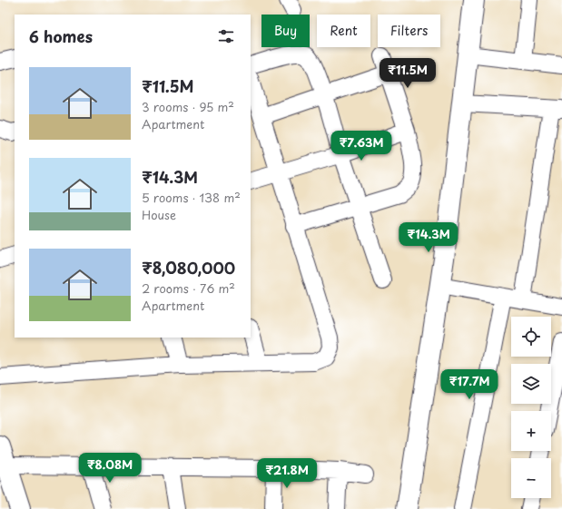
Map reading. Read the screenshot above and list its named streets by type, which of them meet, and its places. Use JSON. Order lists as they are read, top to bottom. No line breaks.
{"page":{"chip":["Buy","Rent","Filters"],"heading":"6 homes","price":["₹11.5M","₹7.63M","₹14.3M","₹17.7M","₹8.08M","₹21.8M"],"list":[{"name":"₹11.5M","note":"3 rooms · 95 m² · Apartment"},{"name":"₹14.3M","note":"5 rooms · 138 m² · House"},{"name":"₹8,080,000","note":"2 rooms · 76 m² · Apartment"}],"map_buttons":["+","−"]}}
